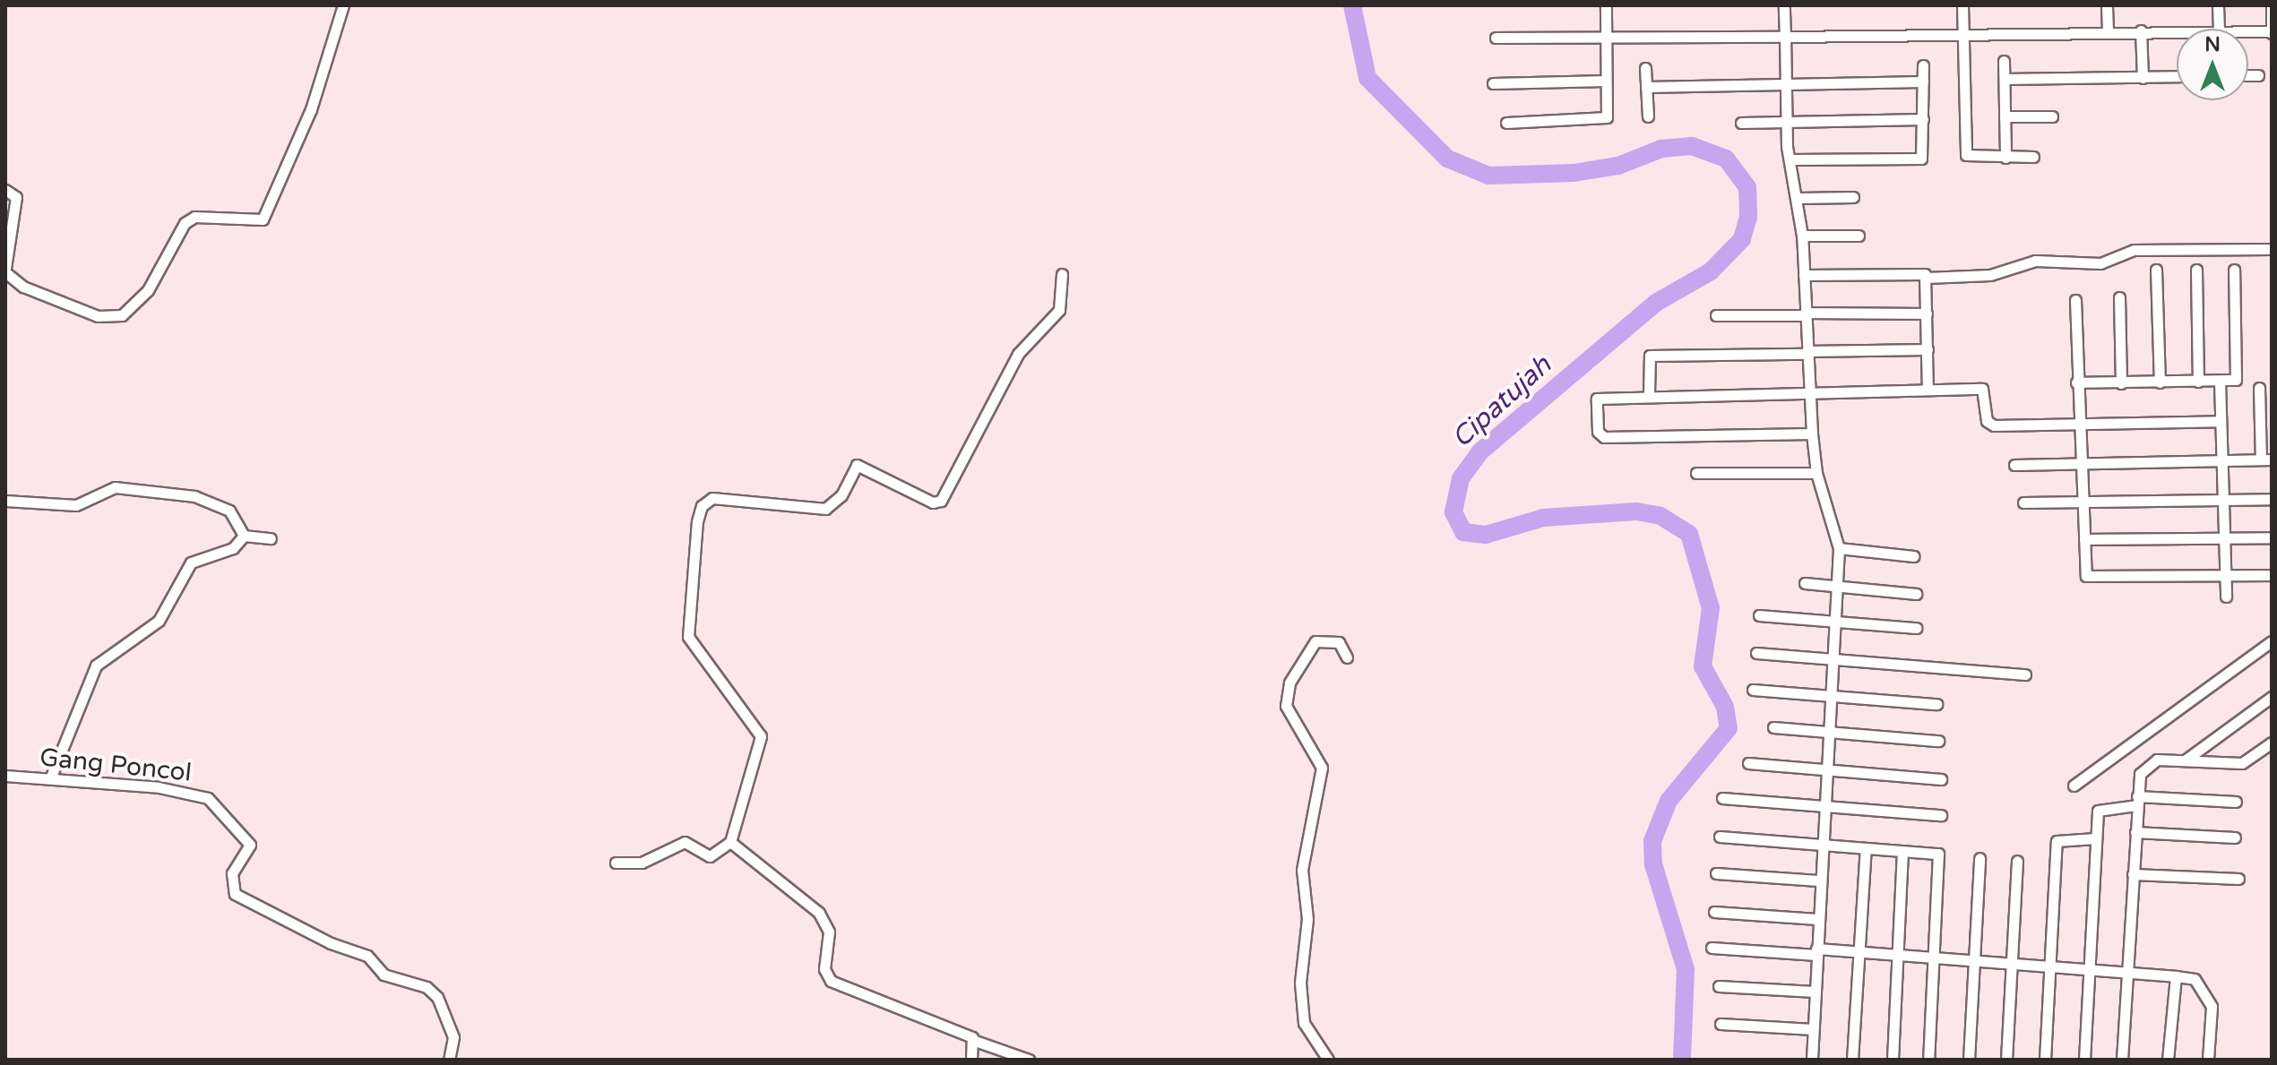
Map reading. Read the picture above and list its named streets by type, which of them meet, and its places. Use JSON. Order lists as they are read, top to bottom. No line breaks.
{"streets":{"street":["Gang Poncol"]},"water":["Cipatujah"],"north":"top"}
